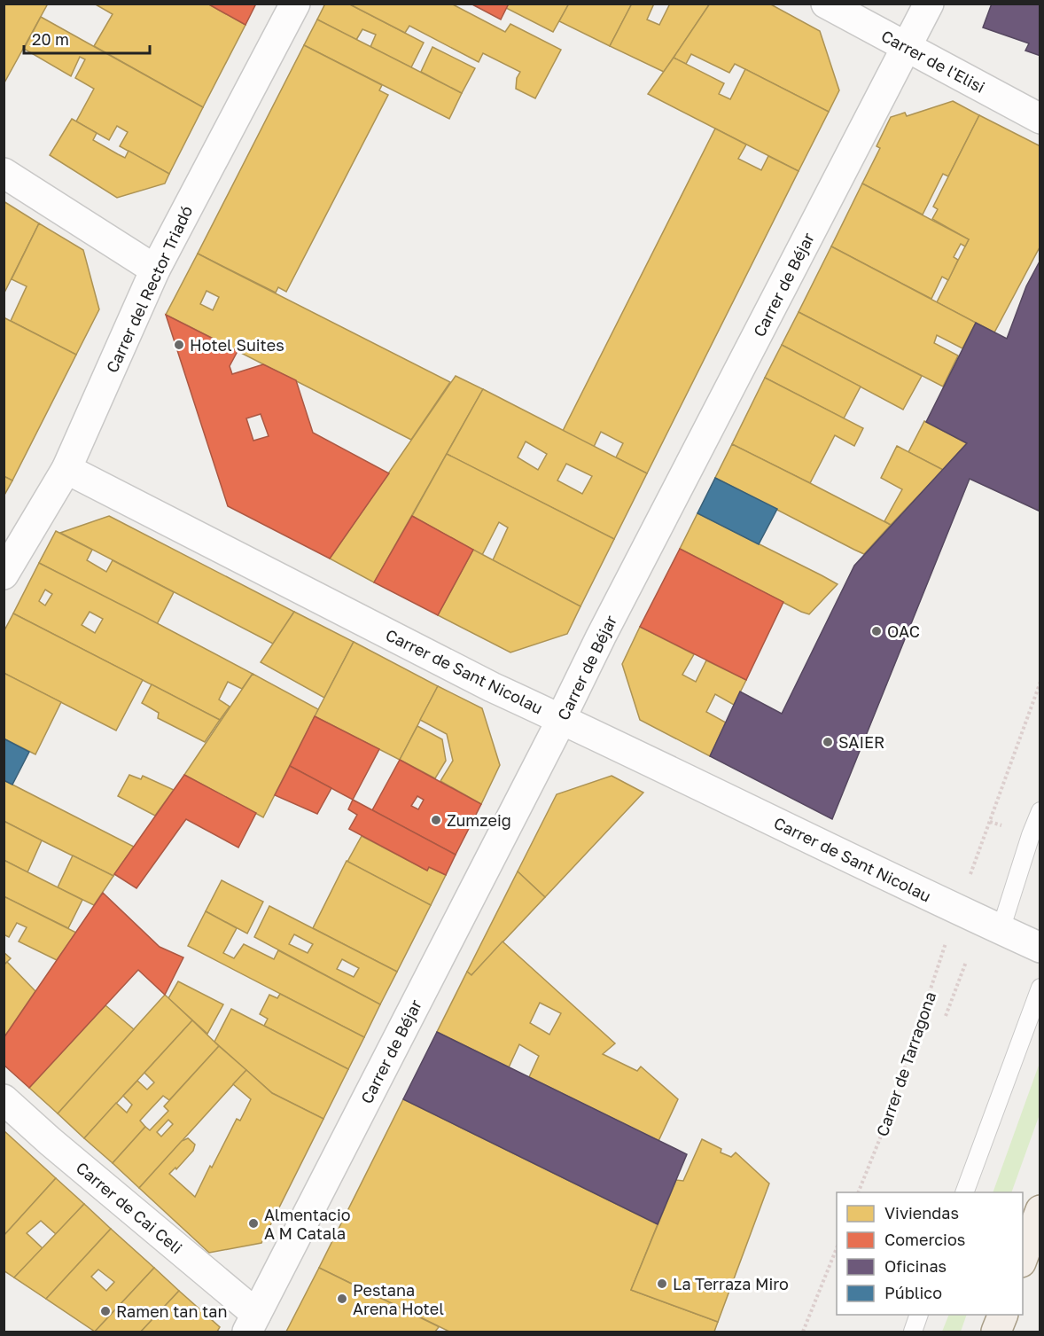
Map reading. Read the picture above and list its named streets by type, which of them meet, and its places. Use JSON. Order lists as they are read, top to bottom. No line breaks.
{"streets":{"street":["Carrer de l'Elisi","Carrer de Béjar","Carrer del Rector Triadó","Carrer de Sant Nicolau","Carrer de Cai Celi"],"path":["Carrer de Tarragona"]},"crossings":[["Carrer de l'Elisi","Carrer de Béjar"],["Carrer de Béjar","Carrer de Sant Nicolau"],["Carrer de Béjar","Carrer de Cai Celi"],["Carrer del Rector Triadó","Carrer de Sant Nicolau"]],"places":["Hotel Suites","OAC","SAIER","Zumzeig","Almentacio A M Catala","La Terraza Miro","Pestana Arena Hotel","Ramen tan tan"],"legend":["Viviendas","Comercios","Oficinas","Público"],"scale_bar":"20 m"}
